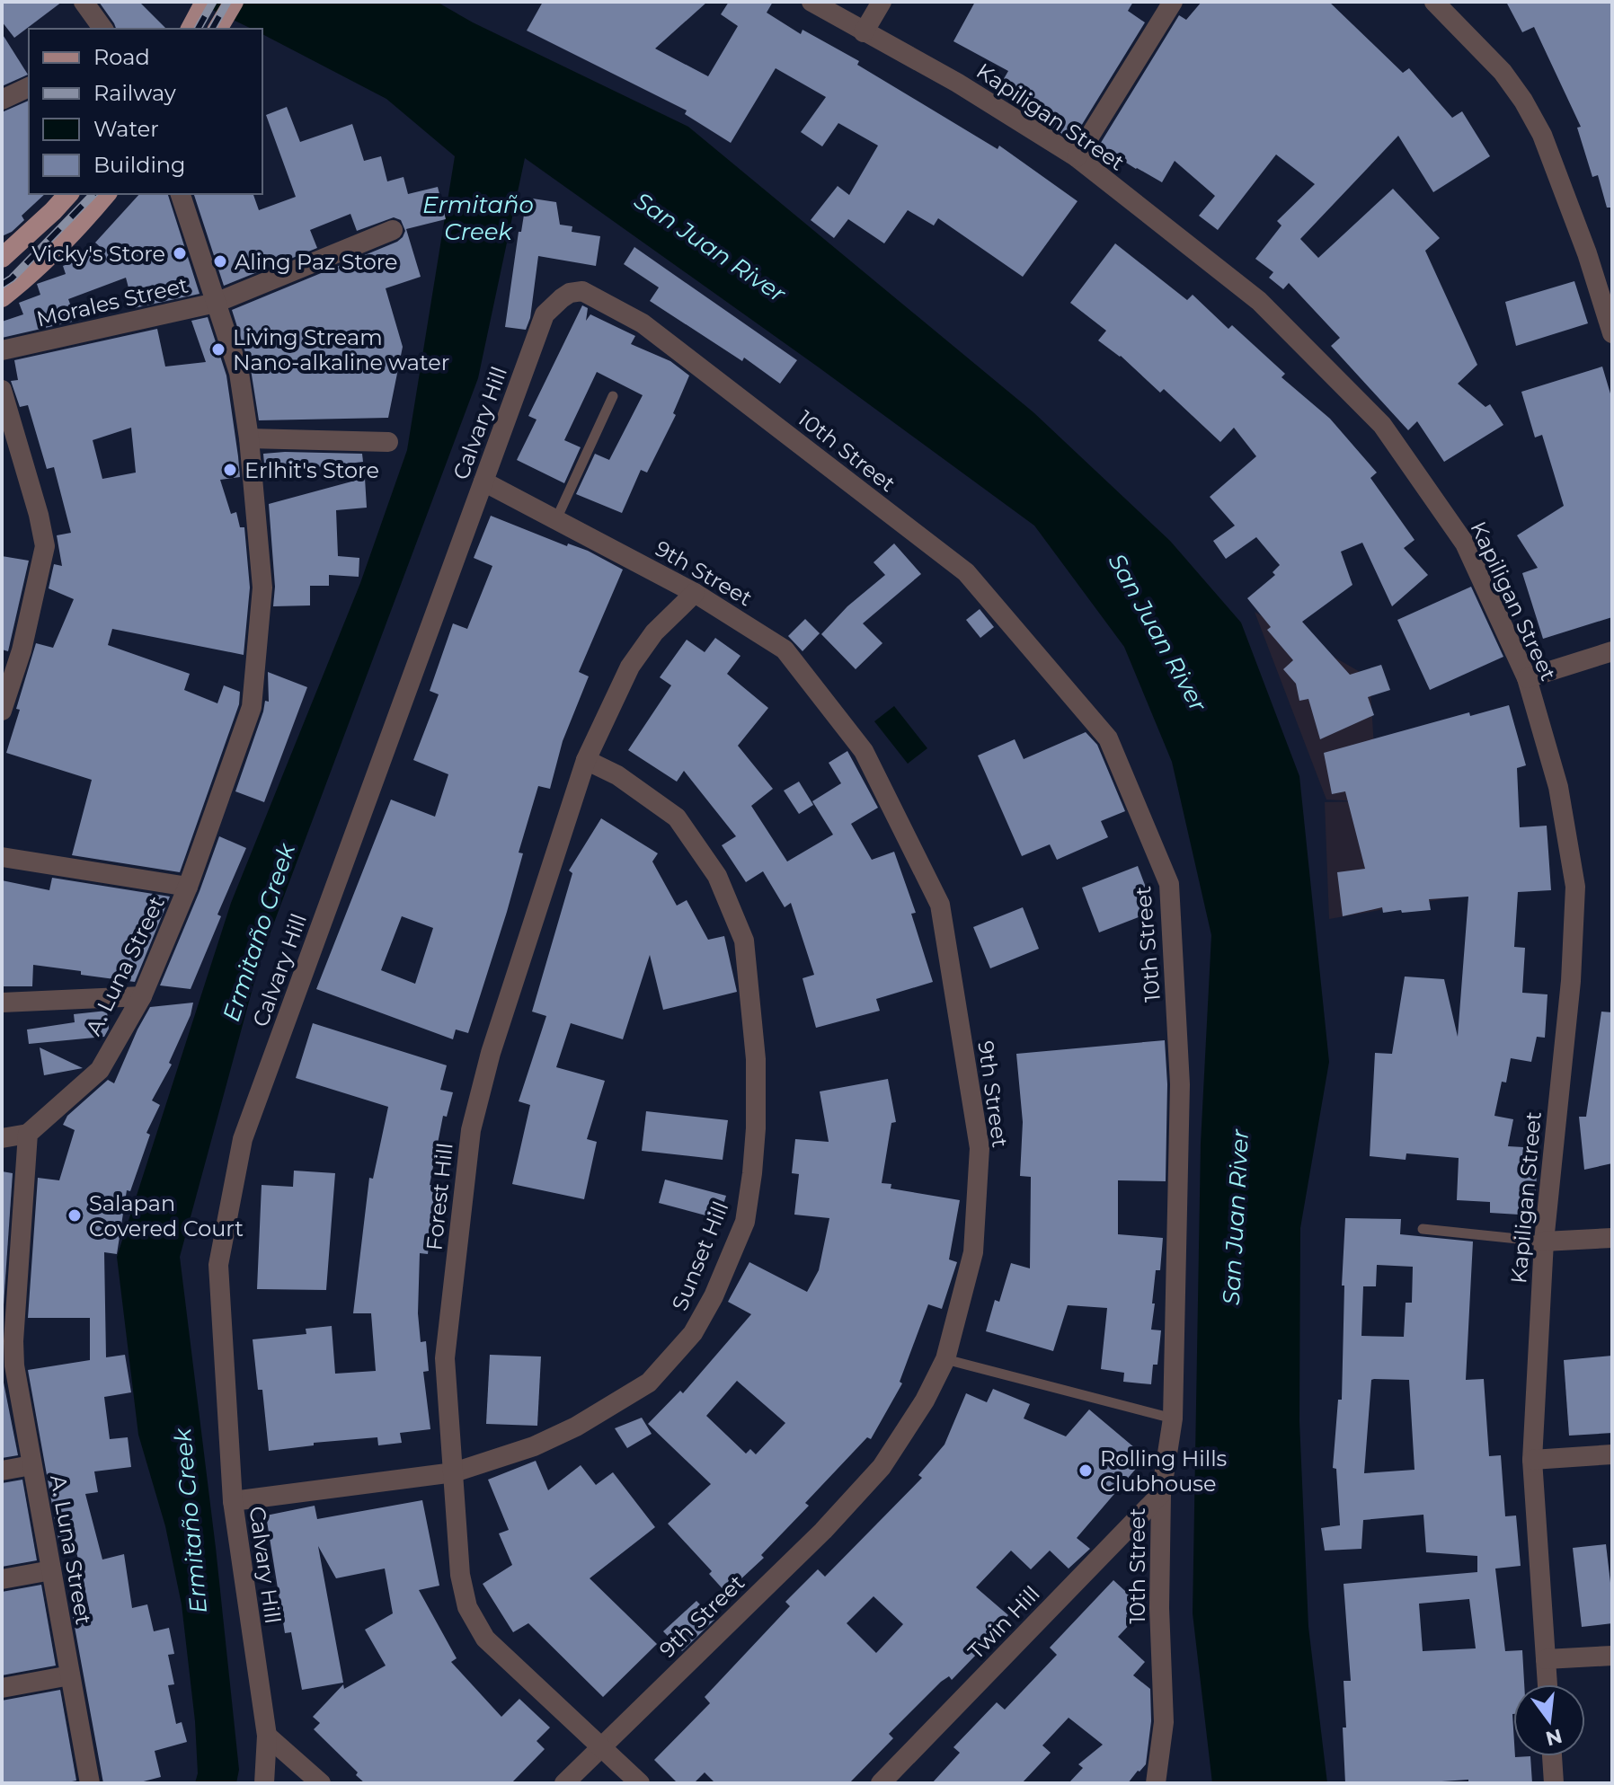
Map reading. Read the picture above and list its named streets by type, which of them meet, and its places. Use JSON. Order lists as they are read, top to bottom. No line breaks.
{"streets":{"street":["Kapiligan Street","Morales Street","Calvary Hill","10th Street","9th Street","A. Luna Street","Forest Hill","Sunset Hill","Twin Hill"]},"crossings":[["Morales Street","A. Luna Street"],["Calvary Hill","10th Street"],["Calvary Hill","9th Street"],["Calvary Hill","Sunset Hill"],["10th Street","Twin Hill"],["9th Street","Forest Hill"],["Forest Hill","Sunset Hill"]],"water":["Ermitaño Creek","San Juan River"],"places":["Vicky's Store","Aling Paz Store","Living Stream Nano-alkaline water","Erlhit's Store","Salapan Covered Court","Rolling Hills Clubhouse"],"legend":["Road","Railway","Water","Building"],"north":"bottom"}
